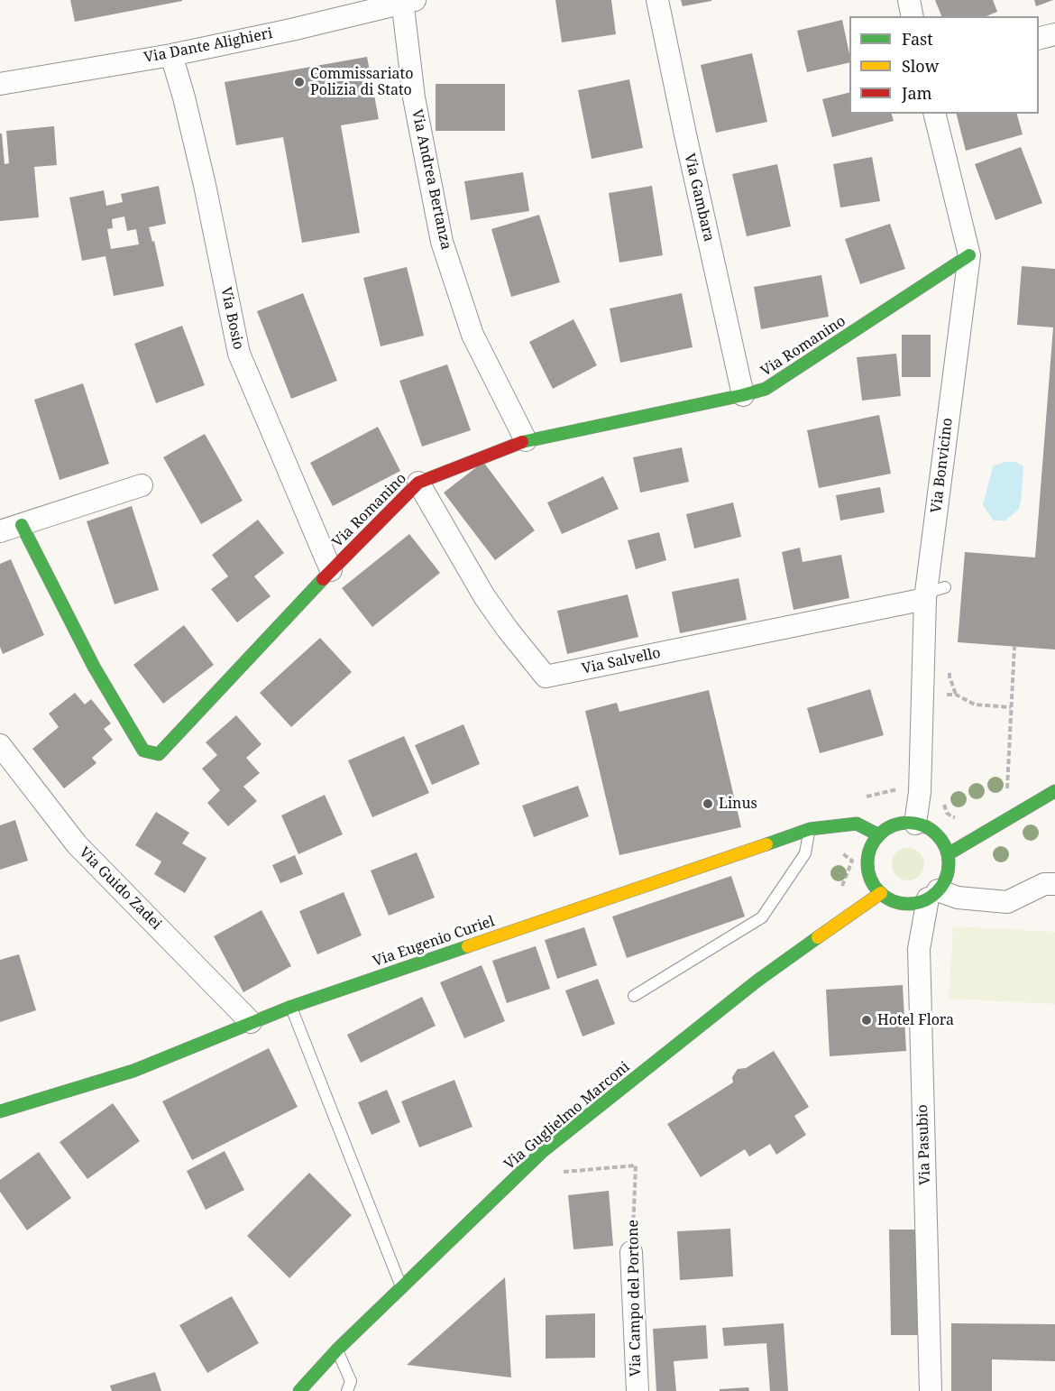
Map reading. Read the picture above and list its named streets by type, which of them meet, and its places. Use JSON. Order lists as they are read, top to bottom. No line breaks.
{"streets":{"street":["Via Dante Alighieri","Via Andrea Bertanza","Via Gambara","Via Bosio","Via Romanino","Via Bonvicino","Via Salvello","Via Guido Zadei","Via Eugenio Curiel","Via Guglielmo Marconi","Via Pasubio","Via Campo del Portone"]},"crossings":[["Via Dante Alighieri","Via Andrea Bertanza"],["Via Dante Alighieri","Via Bosio"],["Via Andrea Bertanza","Via Romanino"],["Via Gambara","Via Romanino"],["Via Bosio","Via Romanino"],["Via Romanino","Via Bonvicino"],["Via Romanino","Via Salvello"],["Via Bonvicino","Via Salvello"],["Via Bonvicino","Via Eugenio Curiel"],["Via Bonvicino","Via Guglielmo Marconi"],["Via Bonvicino","Via Pasubio"],["Via Guido Zadei","Via Eugenio Curiel"],["Via Eugenio Curiel","Via Guglielmo Marconi"],["Via Eugenio Curiel","Via Pasubio"],["Via Guglielmo Marconi","Via Pasubio"],["Via Guglielmo Marconi","Via Campo del Portone"]],"places":["Commissariato Polizia di Stato","Linus","Hotel Flora"],"legend":["Fast","Slow","Jam"]}
